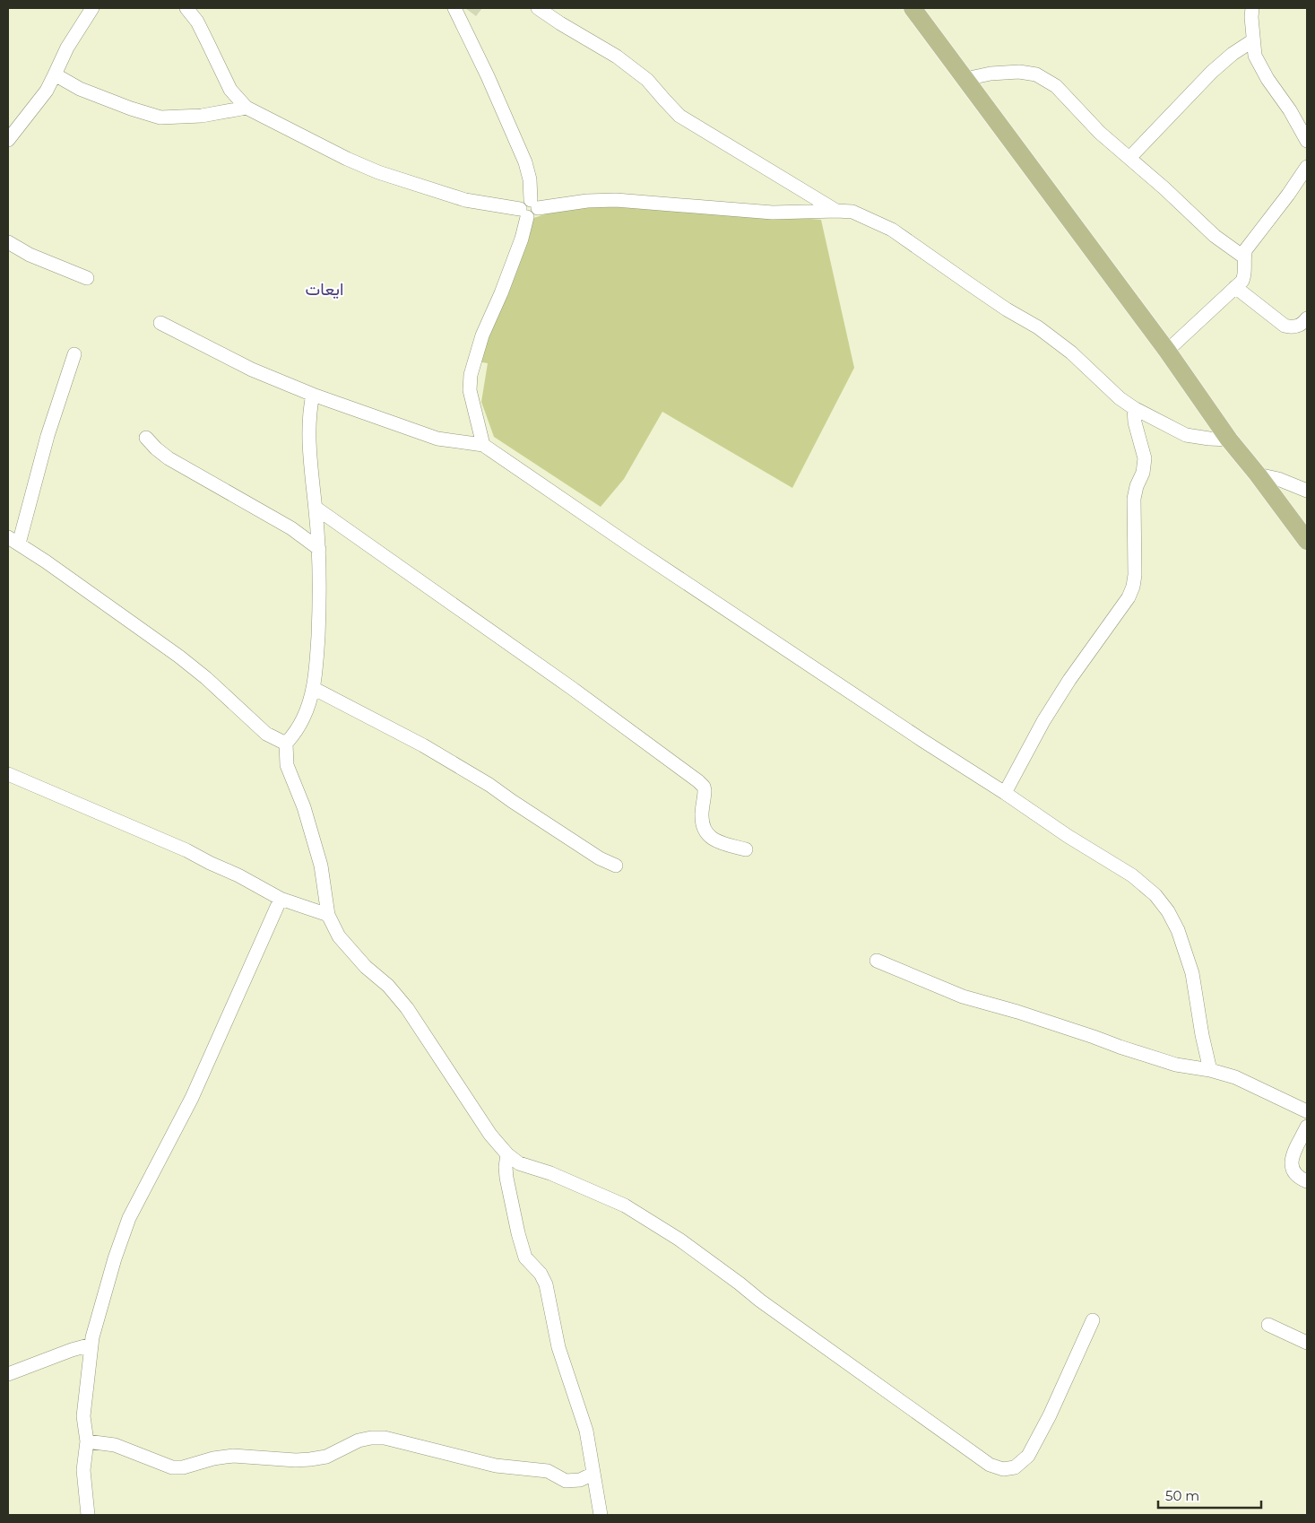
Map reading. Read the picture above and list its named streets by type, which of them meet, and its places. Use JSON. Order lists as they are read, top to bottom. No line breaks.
{"districts":["ايعات"],"scale_bar":"50 m"}
